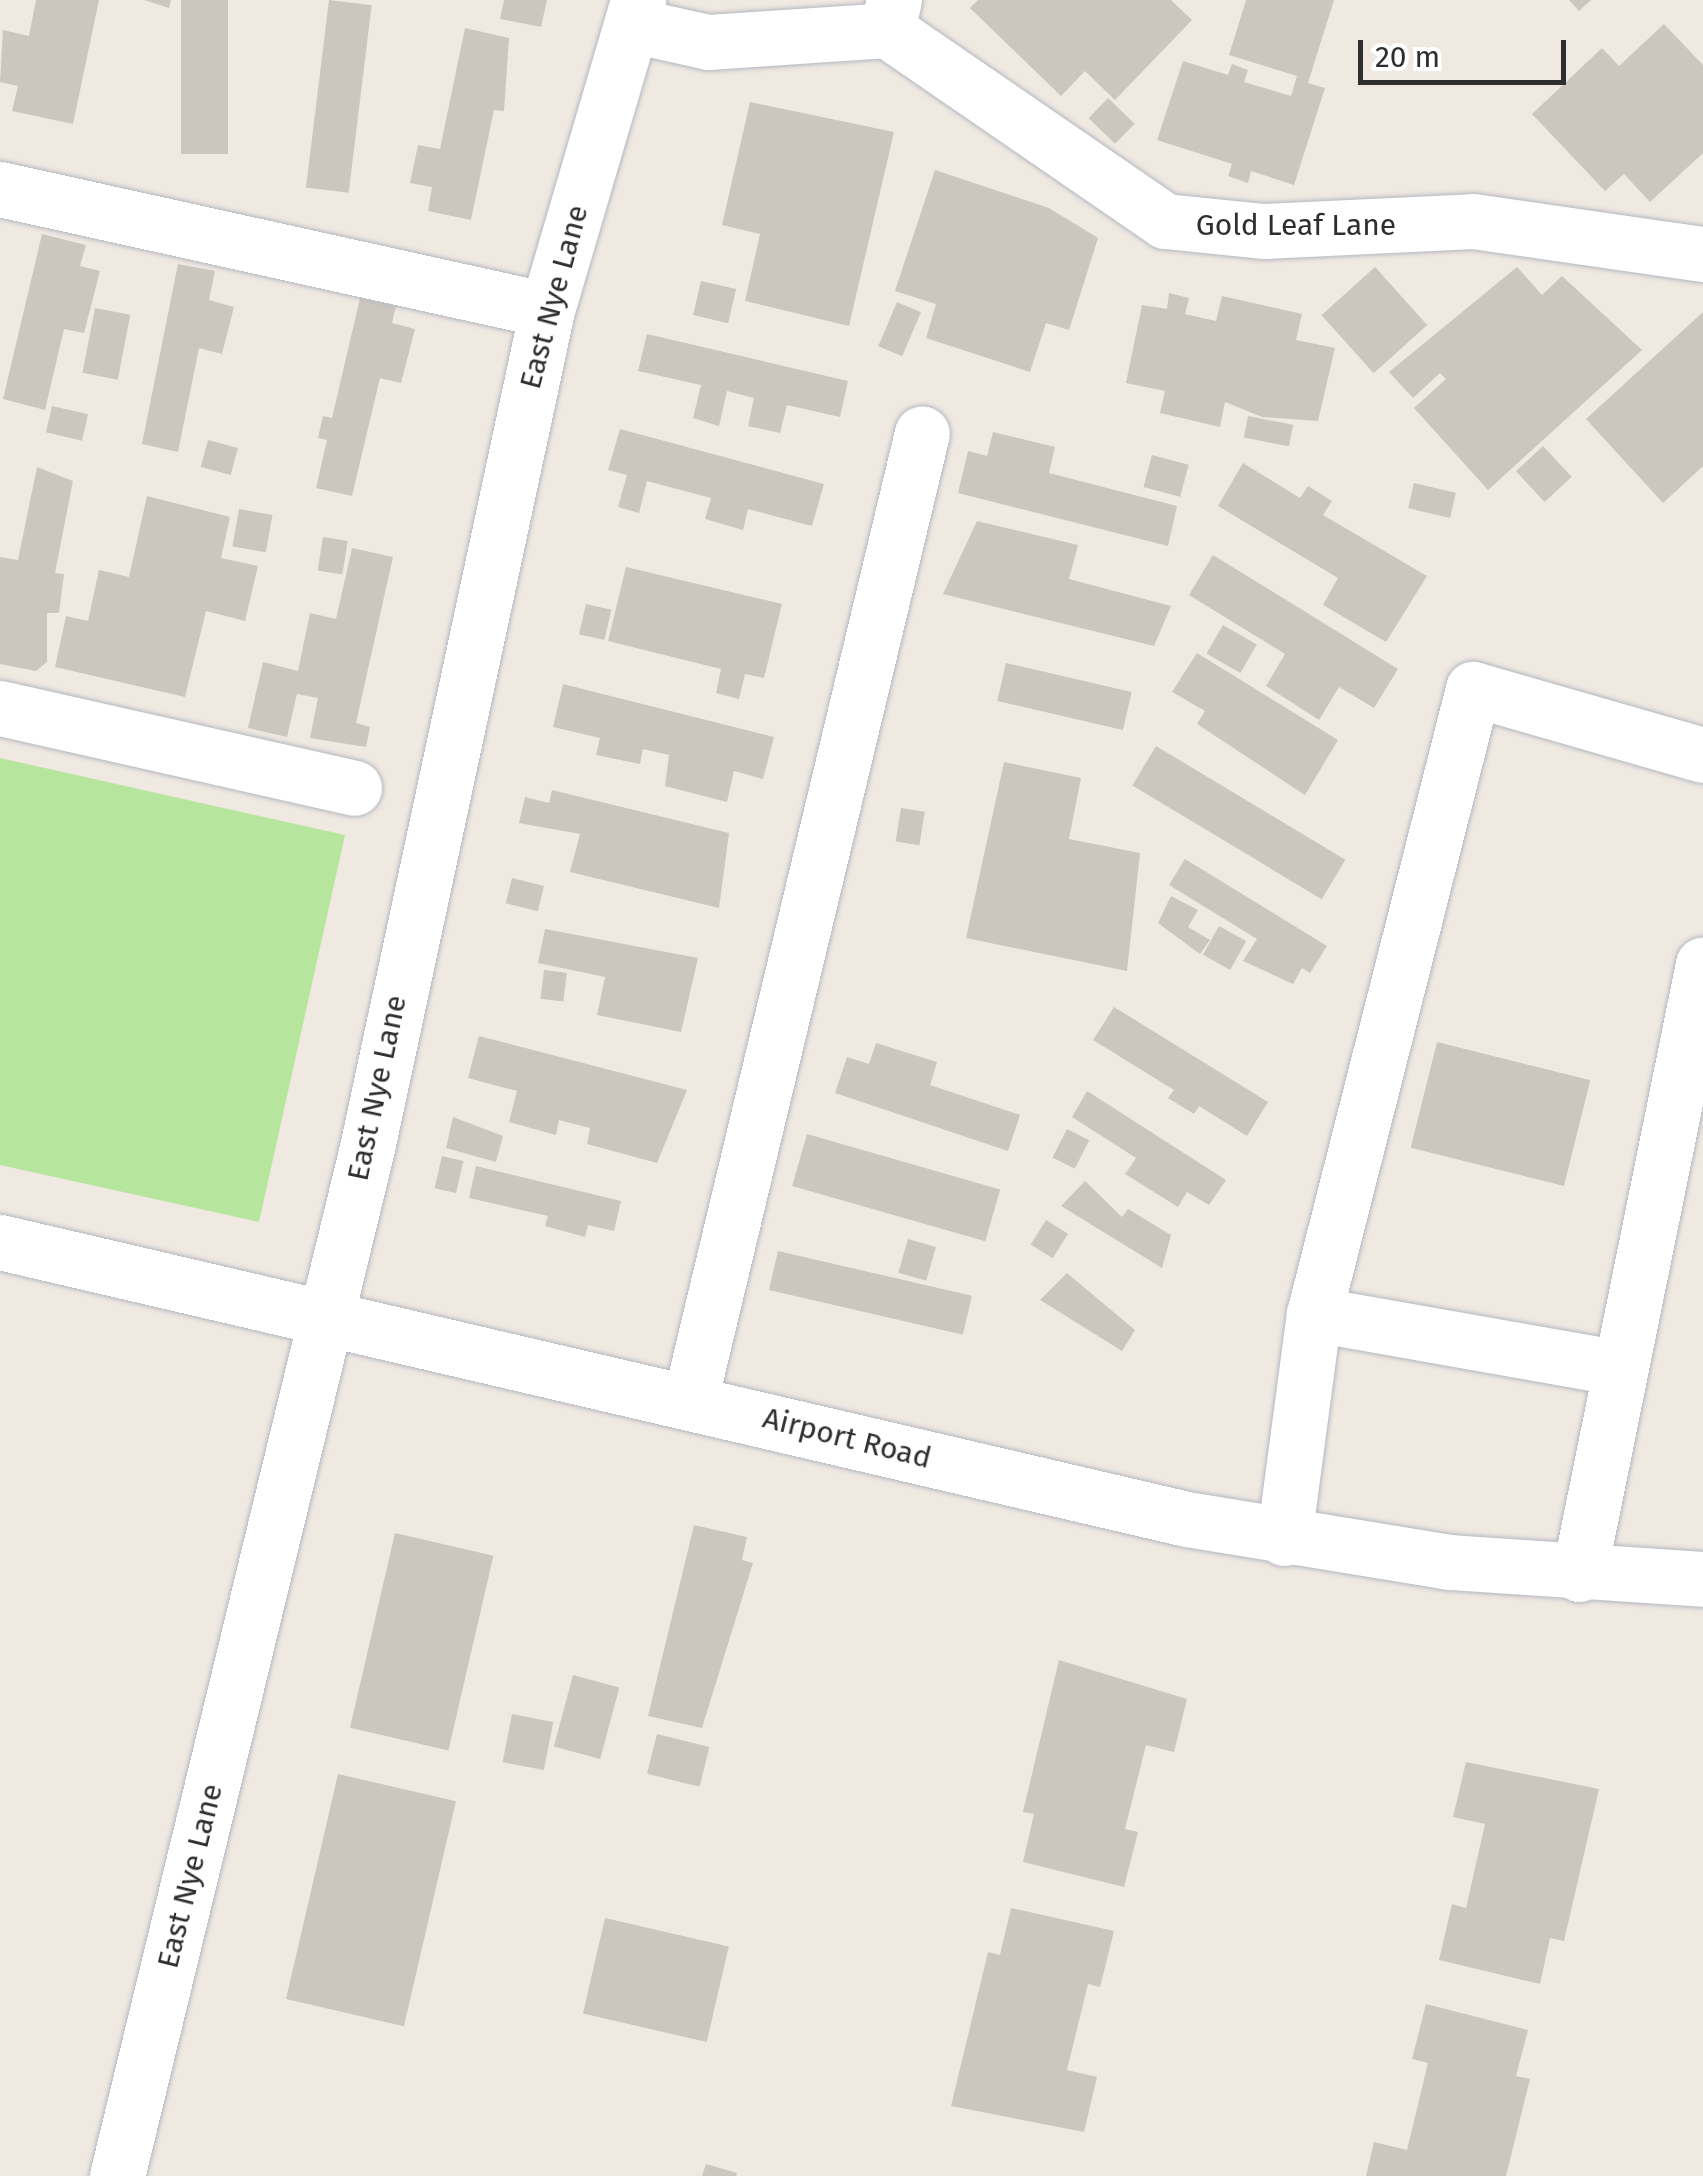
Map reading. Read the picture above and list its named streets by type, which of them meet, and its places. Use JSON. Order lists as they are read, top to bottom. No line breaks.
{"streets":{"street":["Gold Leaf Lane","East Nye Lane","Airport Road"]},"crossings":[["Gold Leaf Lane","East Nye Lane"],["East Nye Lane","Airport Road"]],"scale_bar":"20 m"}
